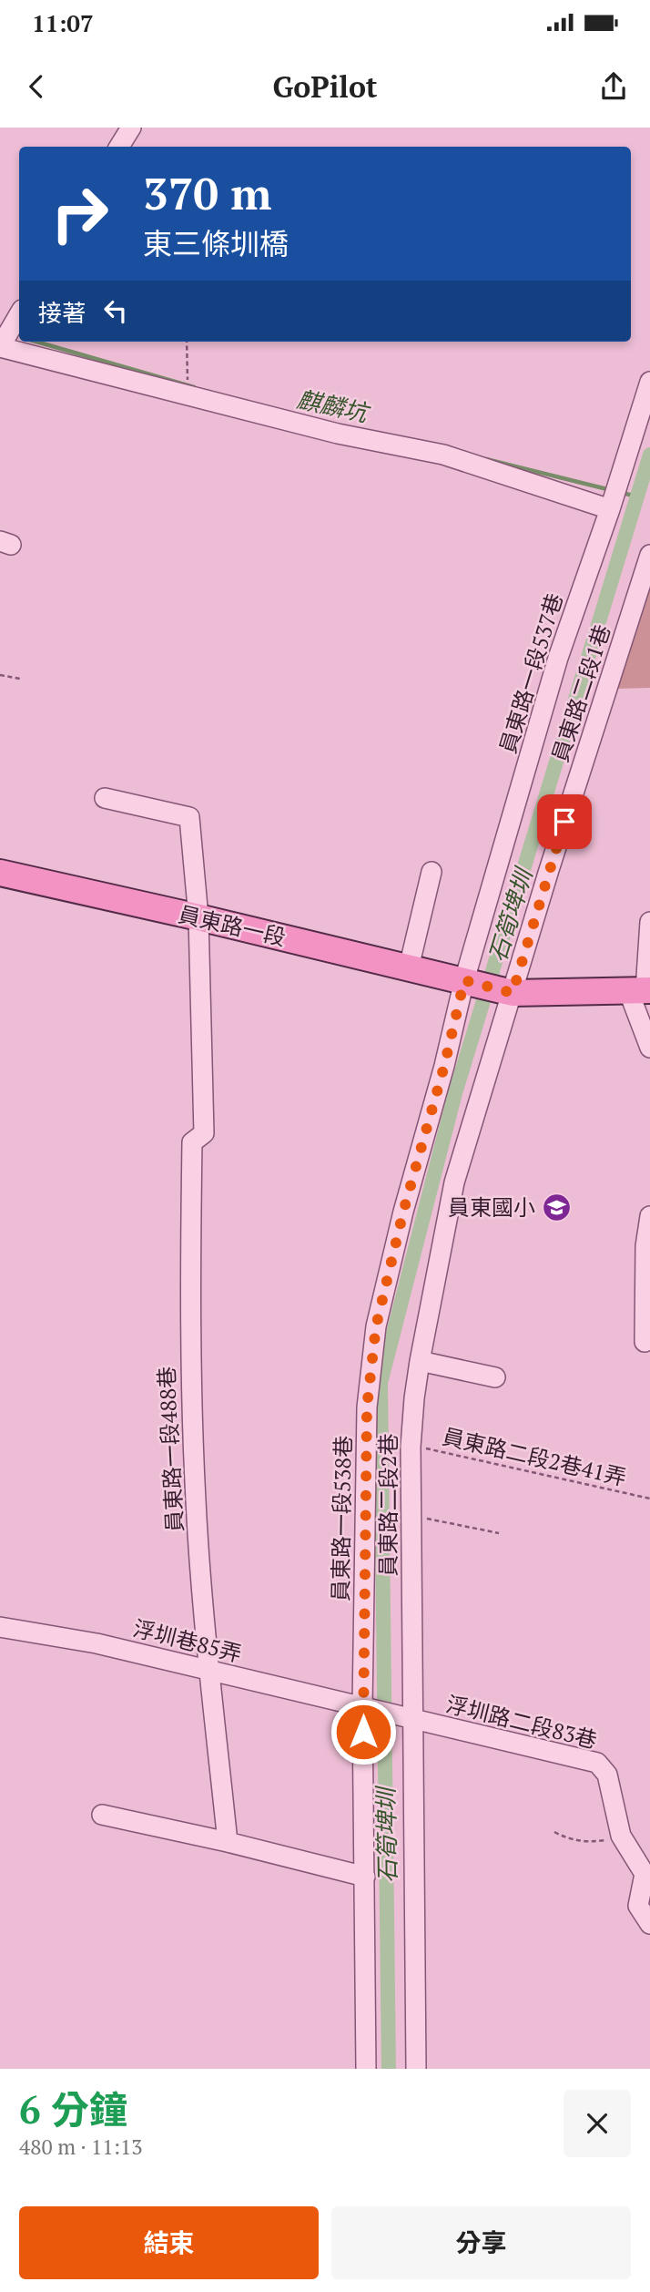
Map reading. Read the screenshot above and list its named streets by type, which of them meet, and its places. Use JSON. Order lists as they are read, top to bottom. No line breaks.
{"streets":{"main road":["員東路一段"],"street":["員東路一段537巷","員東路二段1巷","員東路一段488巷","員東路二段2巷","員東路一段538巷","浮圳巷85弄","浮圳路二段83巷"],"path":["員東路二段2巷41弄"]},"crossings":[["員東路一段537巷","員東路一段"],["員東路一段537巷","員東路一段538巷"],["員東路二段1巷","員東路一段"],["員東路二段1巷","員東路二段2巷"],["員東路一段","員東路一段488巷"],["員東路一段","員東路二段2巷"],["員東路一段","員東路一段538巷"],["員東路一段488巷","浮圳巷85弄"],["員東路二段2巷41弄","員東路二段2巷"],["員東路二段2巷","浮圳巷85弄"],["員東路二段2巷","浮圳路二段83巷"],["員東路一段538巷","浮圳巷85弄"],["浮圳巷85弄","浮圳路二段83巷"]],"water":["麒麟坑","石筍埤圳"],"places":{"school or university":["員東國小"]},"page":{"status":"11:07","header":"GoPilot","turn":["370 m","東三條圳橋"],"then":"接著","heading":["6 分鐘","480 m · 11:13"],"buttons":["結束","分享"]}}
